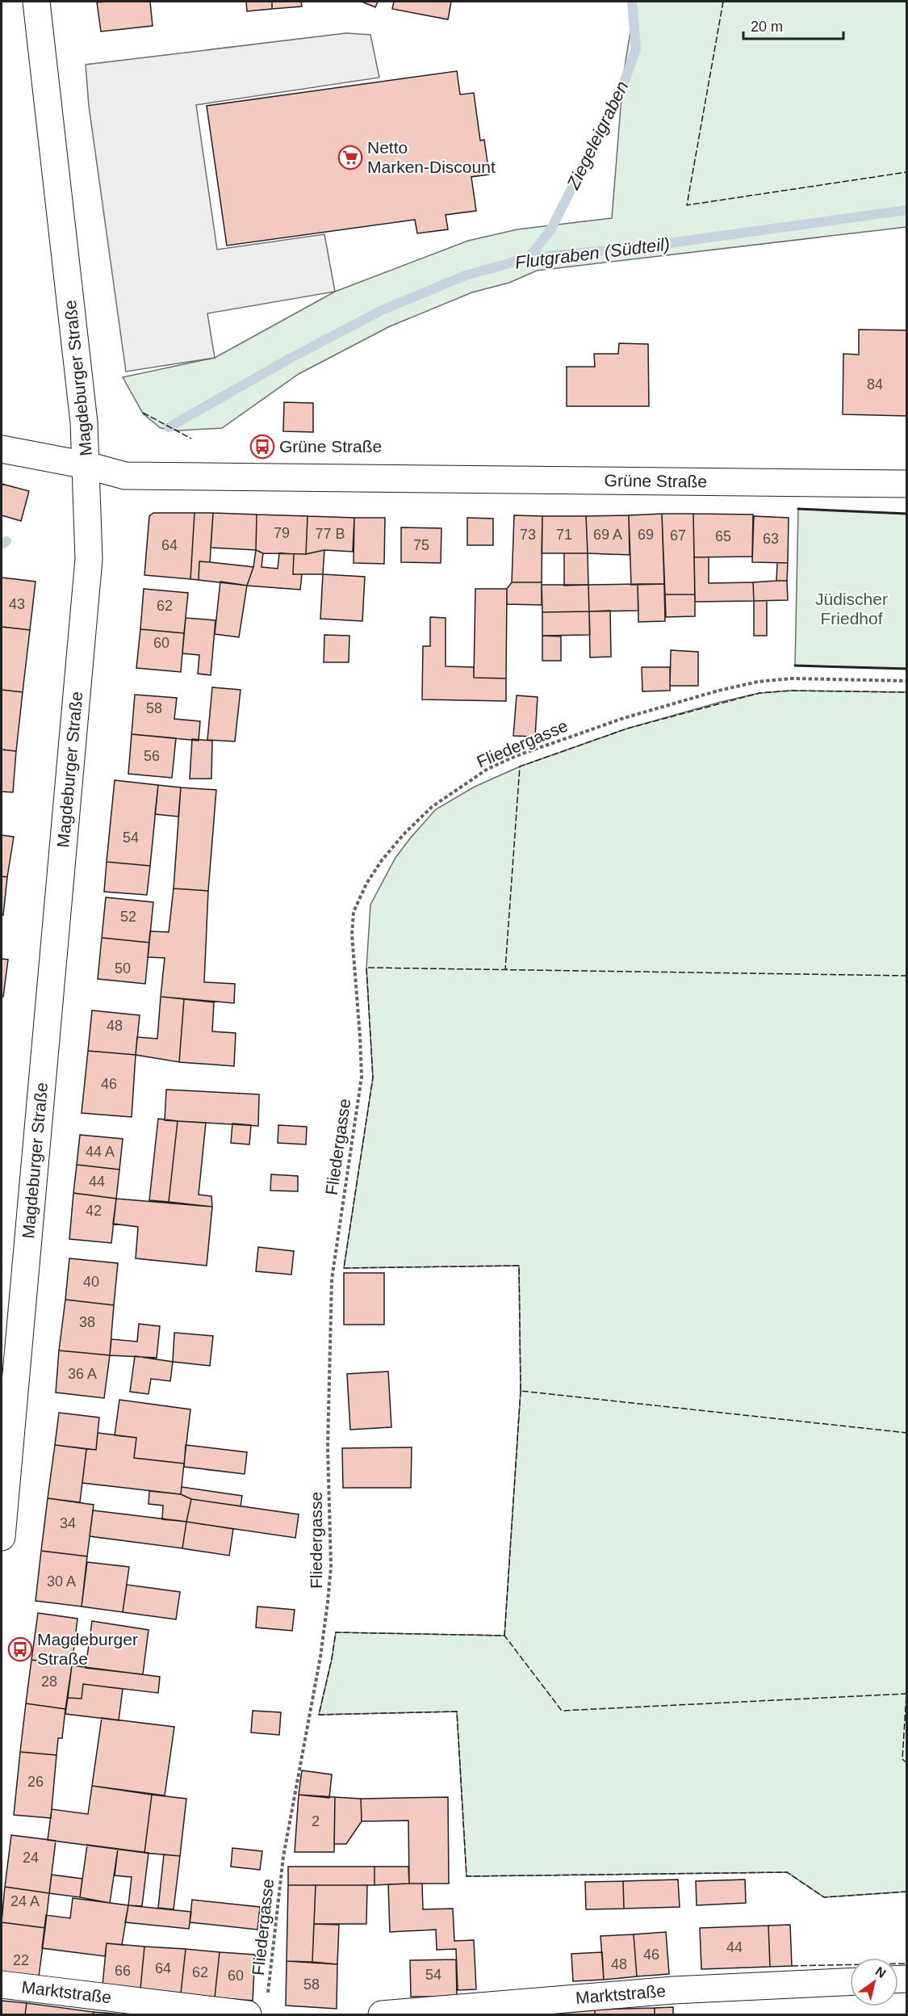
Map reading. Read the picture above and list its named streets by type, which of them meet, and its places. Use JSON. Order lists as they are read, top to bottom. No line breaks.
{"streets":{"street":["Magdeburger Straße","Grüne Straße","Marktstraße"],"path":["Fliedergasse"]},"crossings":[["Magdeburger Straße","Grüne Straße"]],"water":["Ziegeleigraben","Flutgraben (Südteil)"],"parks":["Jüdischer Friedhof"],"places":{"supermarket":["Netto Marken-Discount"],"bus stop":["Grüne Straße","Magdeburger Straße"]},"house_numbers":["84","79","77 B","73","71","69 A","69","67","65","63","64","75","43","62","60","58","56","54","52","50","48","46","44 A","44","42","40","38","36 A","34","30 A","28","26","2","24","24 A","44","46","22","48","64","66","62","54","60","58"],"scale_bar":"20 m","north":"top right"}
